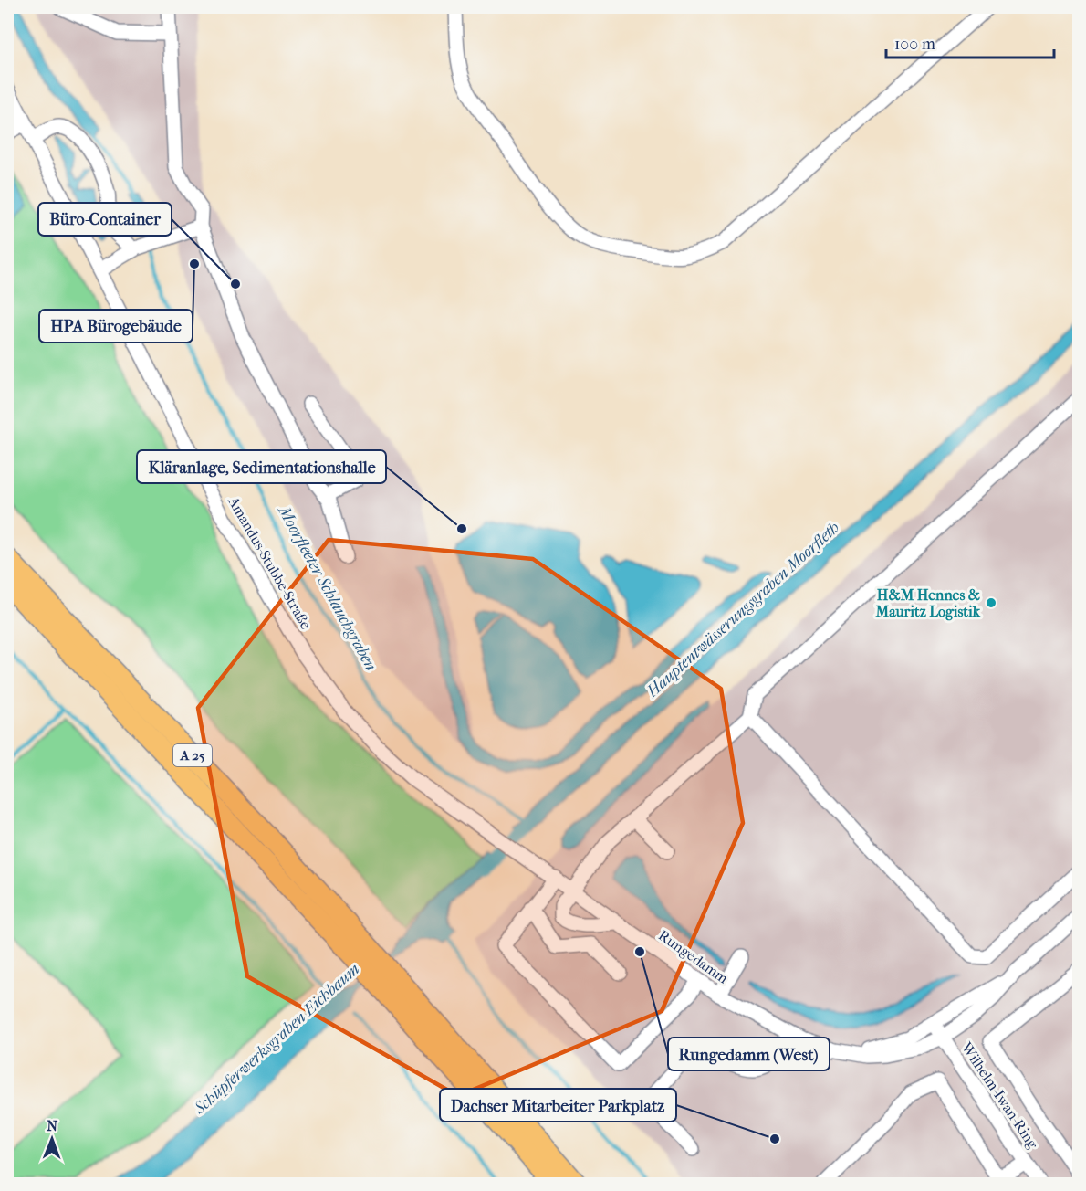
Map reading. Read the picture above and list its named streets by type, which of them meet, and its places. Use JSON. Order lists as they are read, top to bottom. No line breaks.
{"streets":{"highway":["A 25"],"street":["Amandus-Stubbe-Straße","Rungedamm","Wilhelm-Iwan-Ring"]},"crossings":[["Amandus-Stubbe-Straße","Rungedamm"],["Rungedamm","Wilhelm-Iwan-Ring"]],"water":["Moorfleeter Schlauchgraben","Hauptentwässerungsgraben Moorfleth","Schüpferwerksgraben Eichbaum"],"places":["HPA Bürogebäude","Büro-Container","Kläranlage, Sedimentationshalle","H&M Hennes & Mauritz Logistik","Rungedamm (West)","Dachser Mitarbeiter Parkplatz"],"scale_bar":"100 m","north":"top"}
